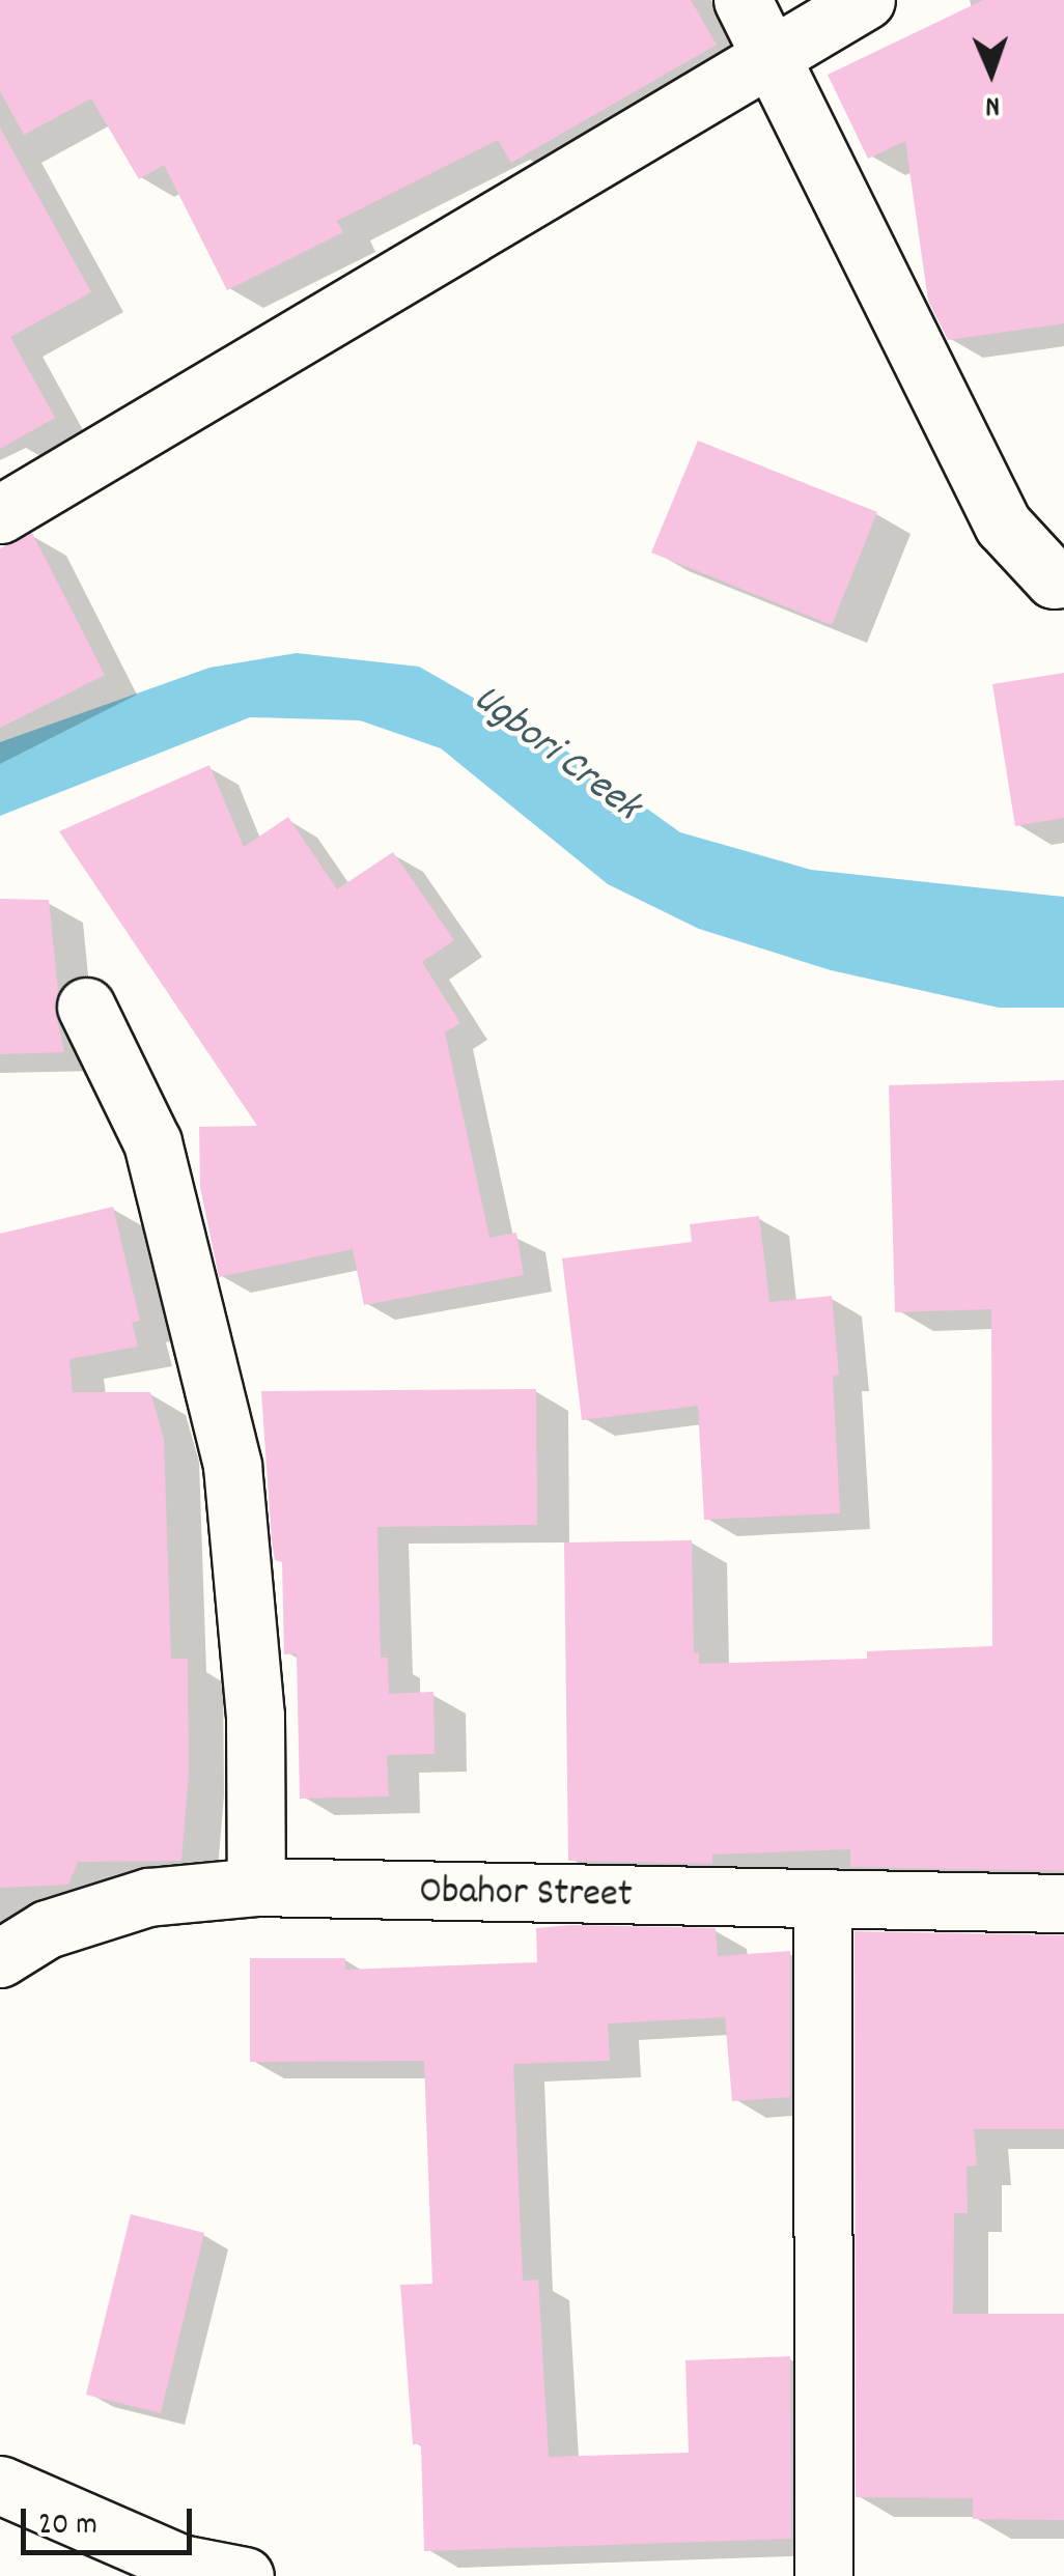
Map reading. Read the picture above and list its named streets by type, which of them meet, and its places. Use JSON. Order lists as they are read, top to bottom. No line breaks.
{"streets":{"street":["Obahor Street"]},"water":["Ugbori Creek"],"scale_bar":"20 m","north":"bottom"}
